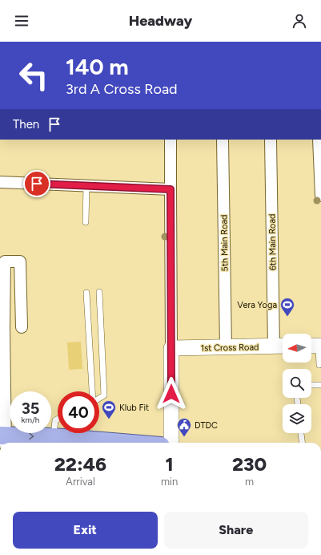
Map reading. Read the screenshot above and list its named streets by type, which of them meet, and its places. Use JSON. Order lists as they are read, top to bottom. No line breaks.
{"streets":{"street":["6th Main Road","5th Main Road","1st Cross Road"]},"crossings":[["6th Main Road","1st Cross Road"],["5th Main Road","1st Cross Road"]],"places":{"sports":["Vera Yoga","Klub Fit"],"public building":["DTDC"]},"north":"left","page":{"header":"Headway","turn":["140 m","3rd A Cross Road"],"then":"Then","speed":"35 km/h","limit":"40","eta":["22:46","Arrival","1","min","230","m"],"buttons":["Exit","Share"]}}
